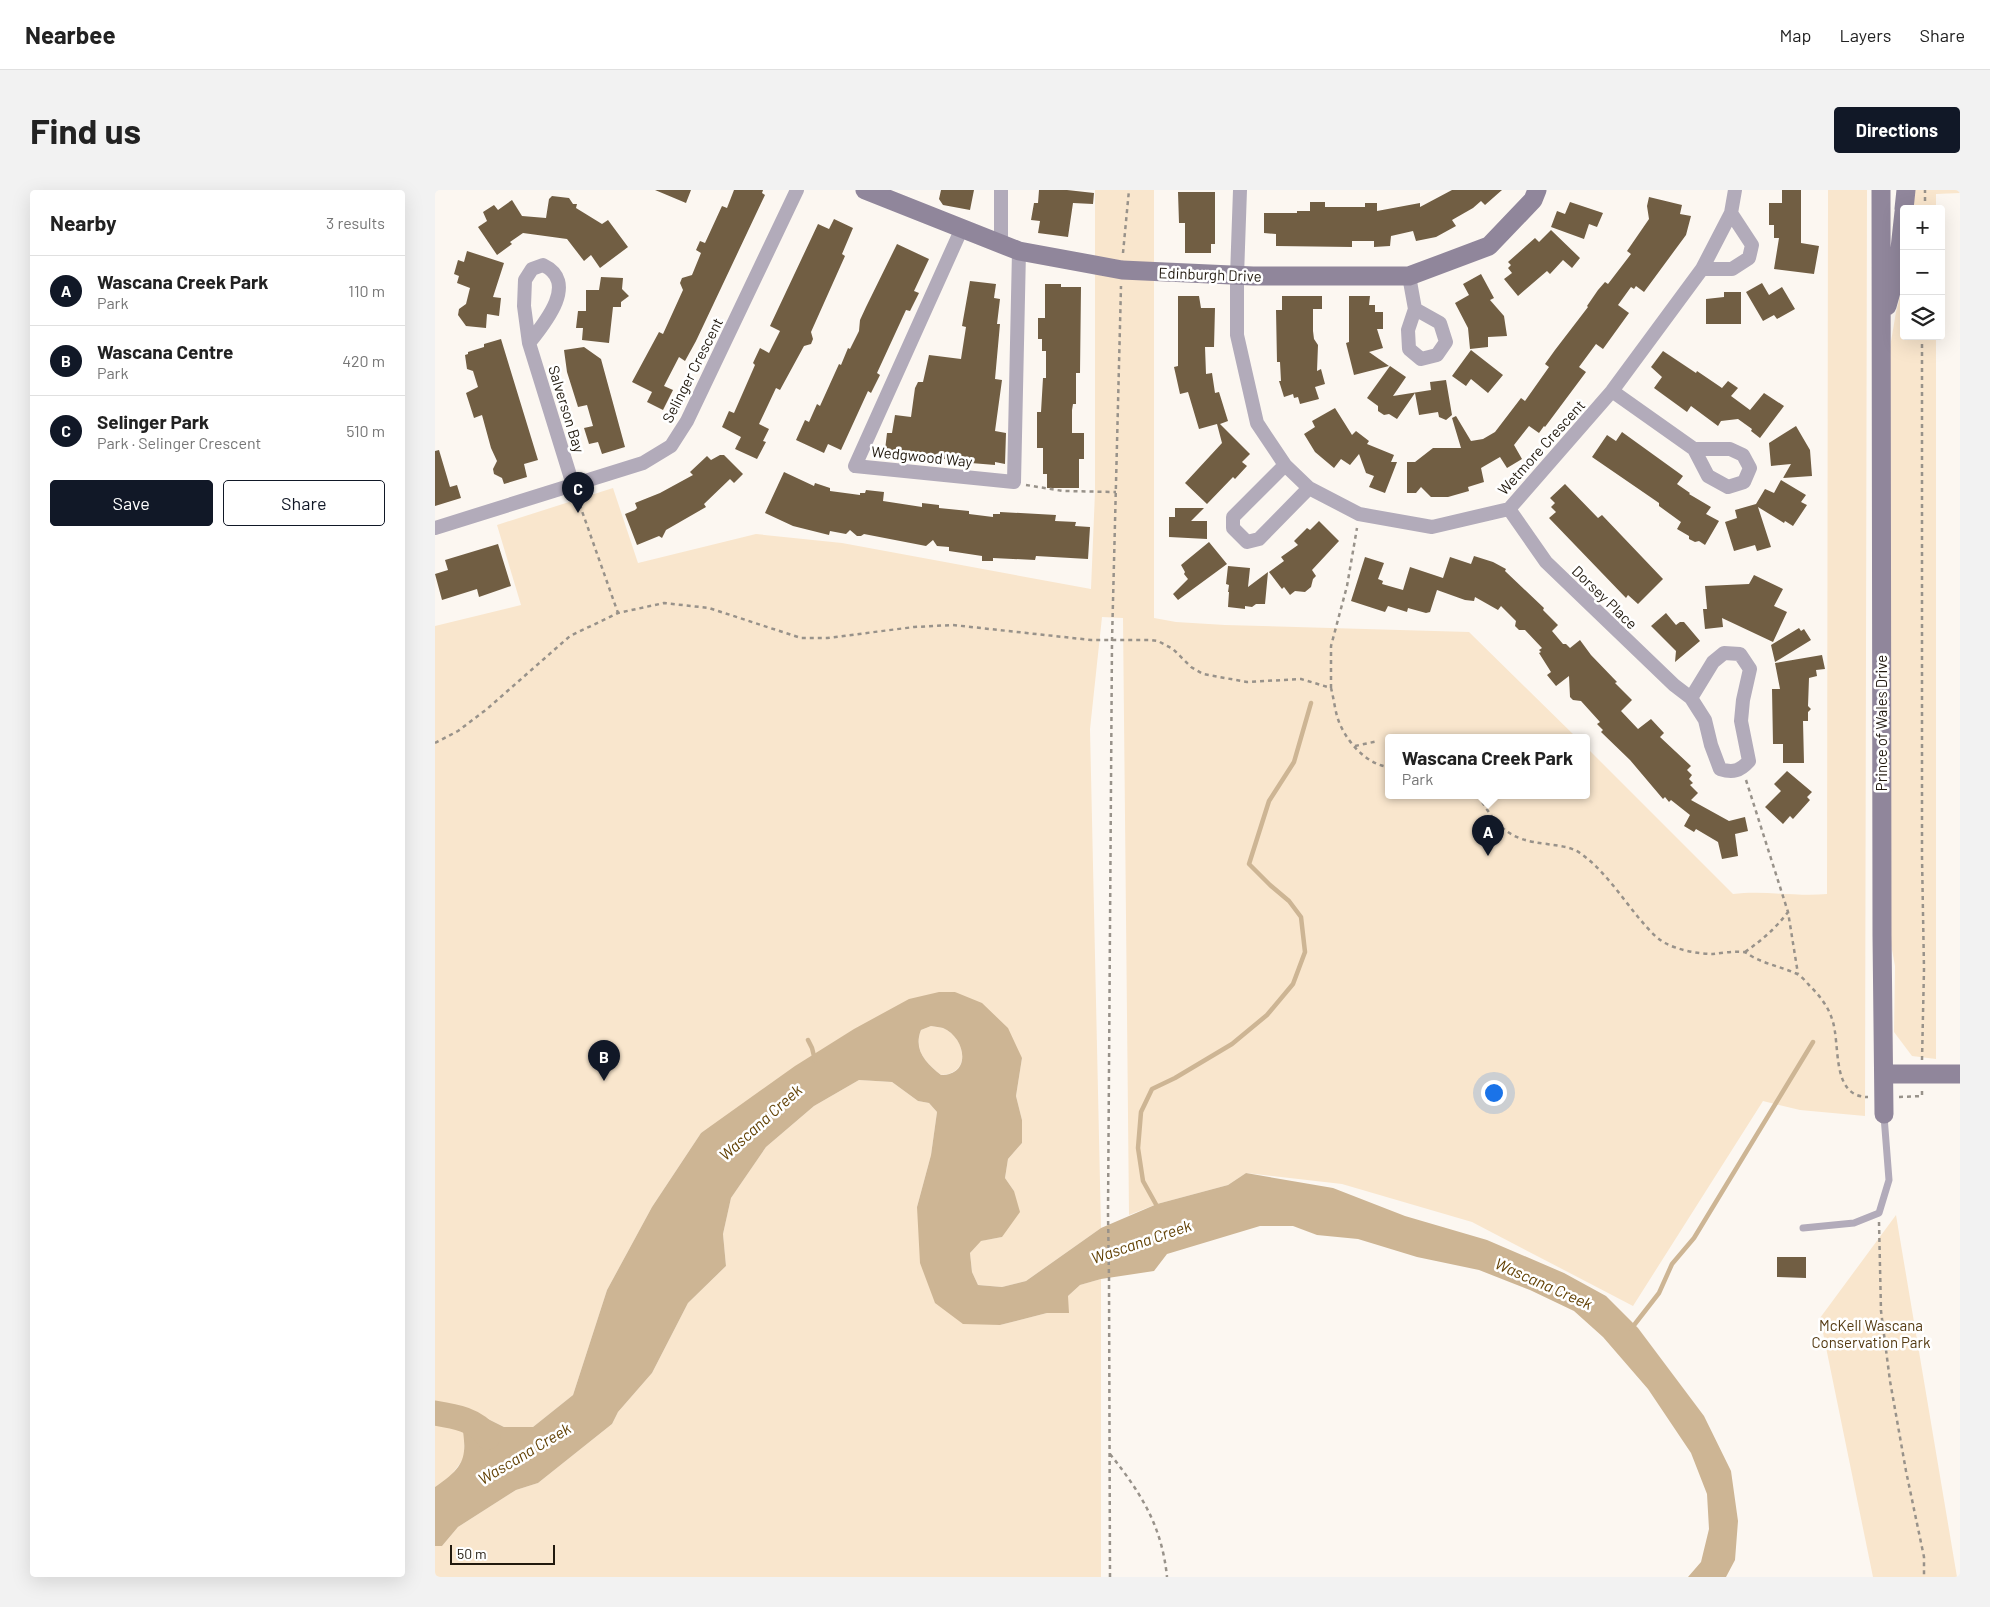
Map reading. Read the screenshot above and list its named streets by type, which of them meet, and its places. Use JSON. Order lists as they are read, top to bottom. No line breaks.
{"streets":{"main road":["Edinburgh Drive","Prince of Wales Drive"],"street":["Selinger Crescent","Salverson Bay","Wetmore Crescent","Wedgwood Way","Dorsey Place"]},"crossings":[["Edinburgh Drive","Wetmore Crescent"],["Edinburgh Drive","Wedgwood Way"],["Selinger Crescent","Salverson Bay"],["Wetmore Crescent","Dorsey Place"]],"water":["Wascana Creek"],"parks":["McKell Wascana Conservation Park"],"scale_bar":"50 m","page":{"header":"Nearbee","nav":["Map","Layers","Share"],"buttons":["Directions",["Save","Share"]],"title":"Find us","heading":["Nearby","3 results"],"map_buttons":["+","−"],"list":[{"mark":"A","name":"Wascana Creek Park","note":"Park","value":"110 m"},{"mark":"B","name":"Wascana Centre","note":"Park","value":"420 m"},{"mark":"C","name":"Selinger Park","note":"Park · Selinger Crescent","value":"510 m"}],"pins":["C","A","B"],"popup":["Wascana Creek Park","Park"],"scale":"50 m"}}
